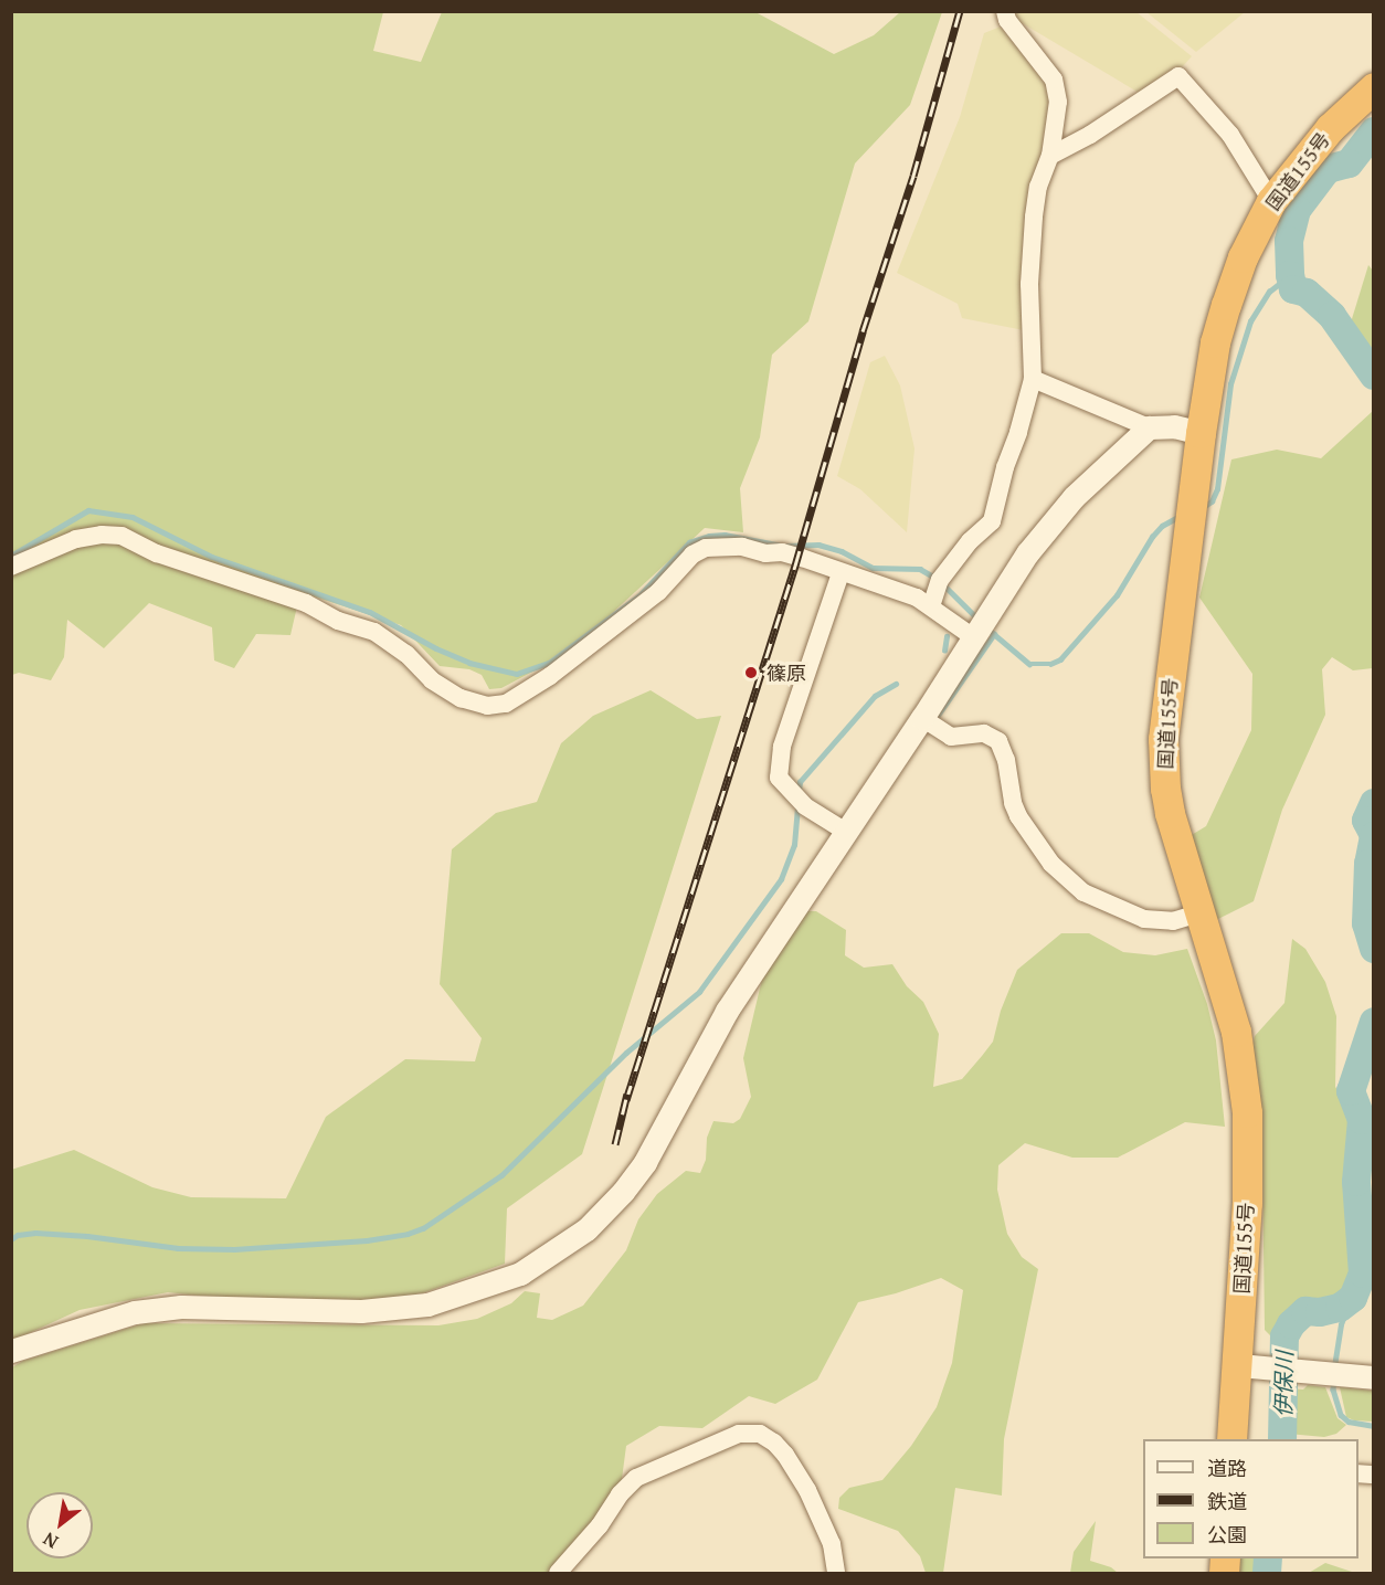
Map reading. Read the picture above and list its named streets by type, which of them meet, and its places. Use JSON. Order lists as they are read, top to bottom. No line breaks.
{"streets":{"highway":["国道155号"]},"water":["伊保川"],"places":["篠原"],"legend":["道路","鉄道","公園"],"north":"bottom left"}
